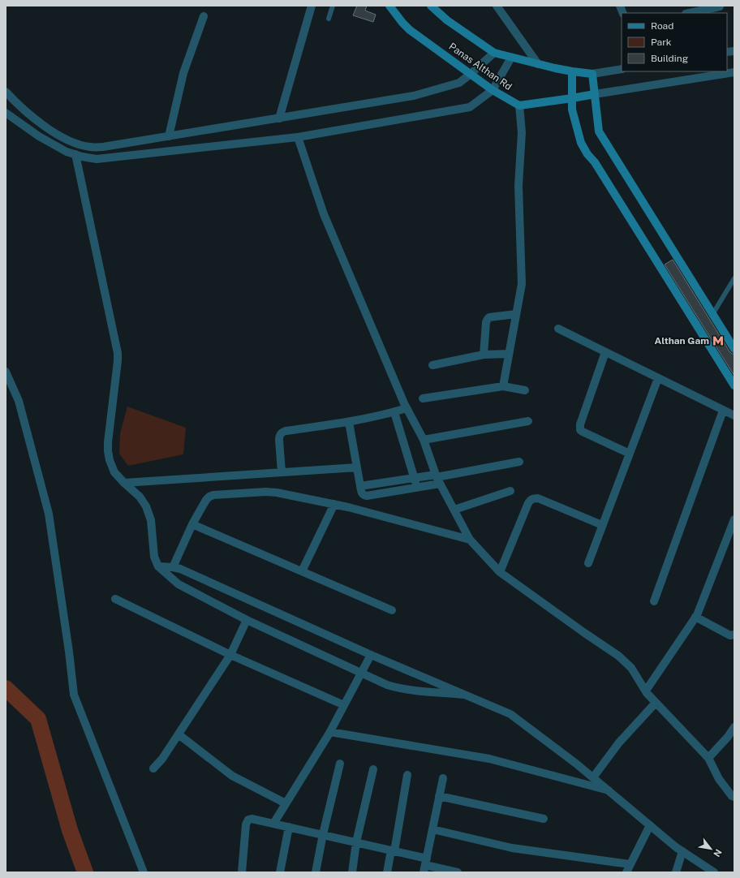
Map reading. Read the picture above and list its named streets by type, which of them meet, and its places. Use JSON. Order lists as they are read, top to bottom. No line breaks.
{"streets":{"main road":["Panas Althan Rd"]},"places":{"metro station":["Althan Gam"]},"legend":["Road","Park","Building"],"north":"bottom right"}
